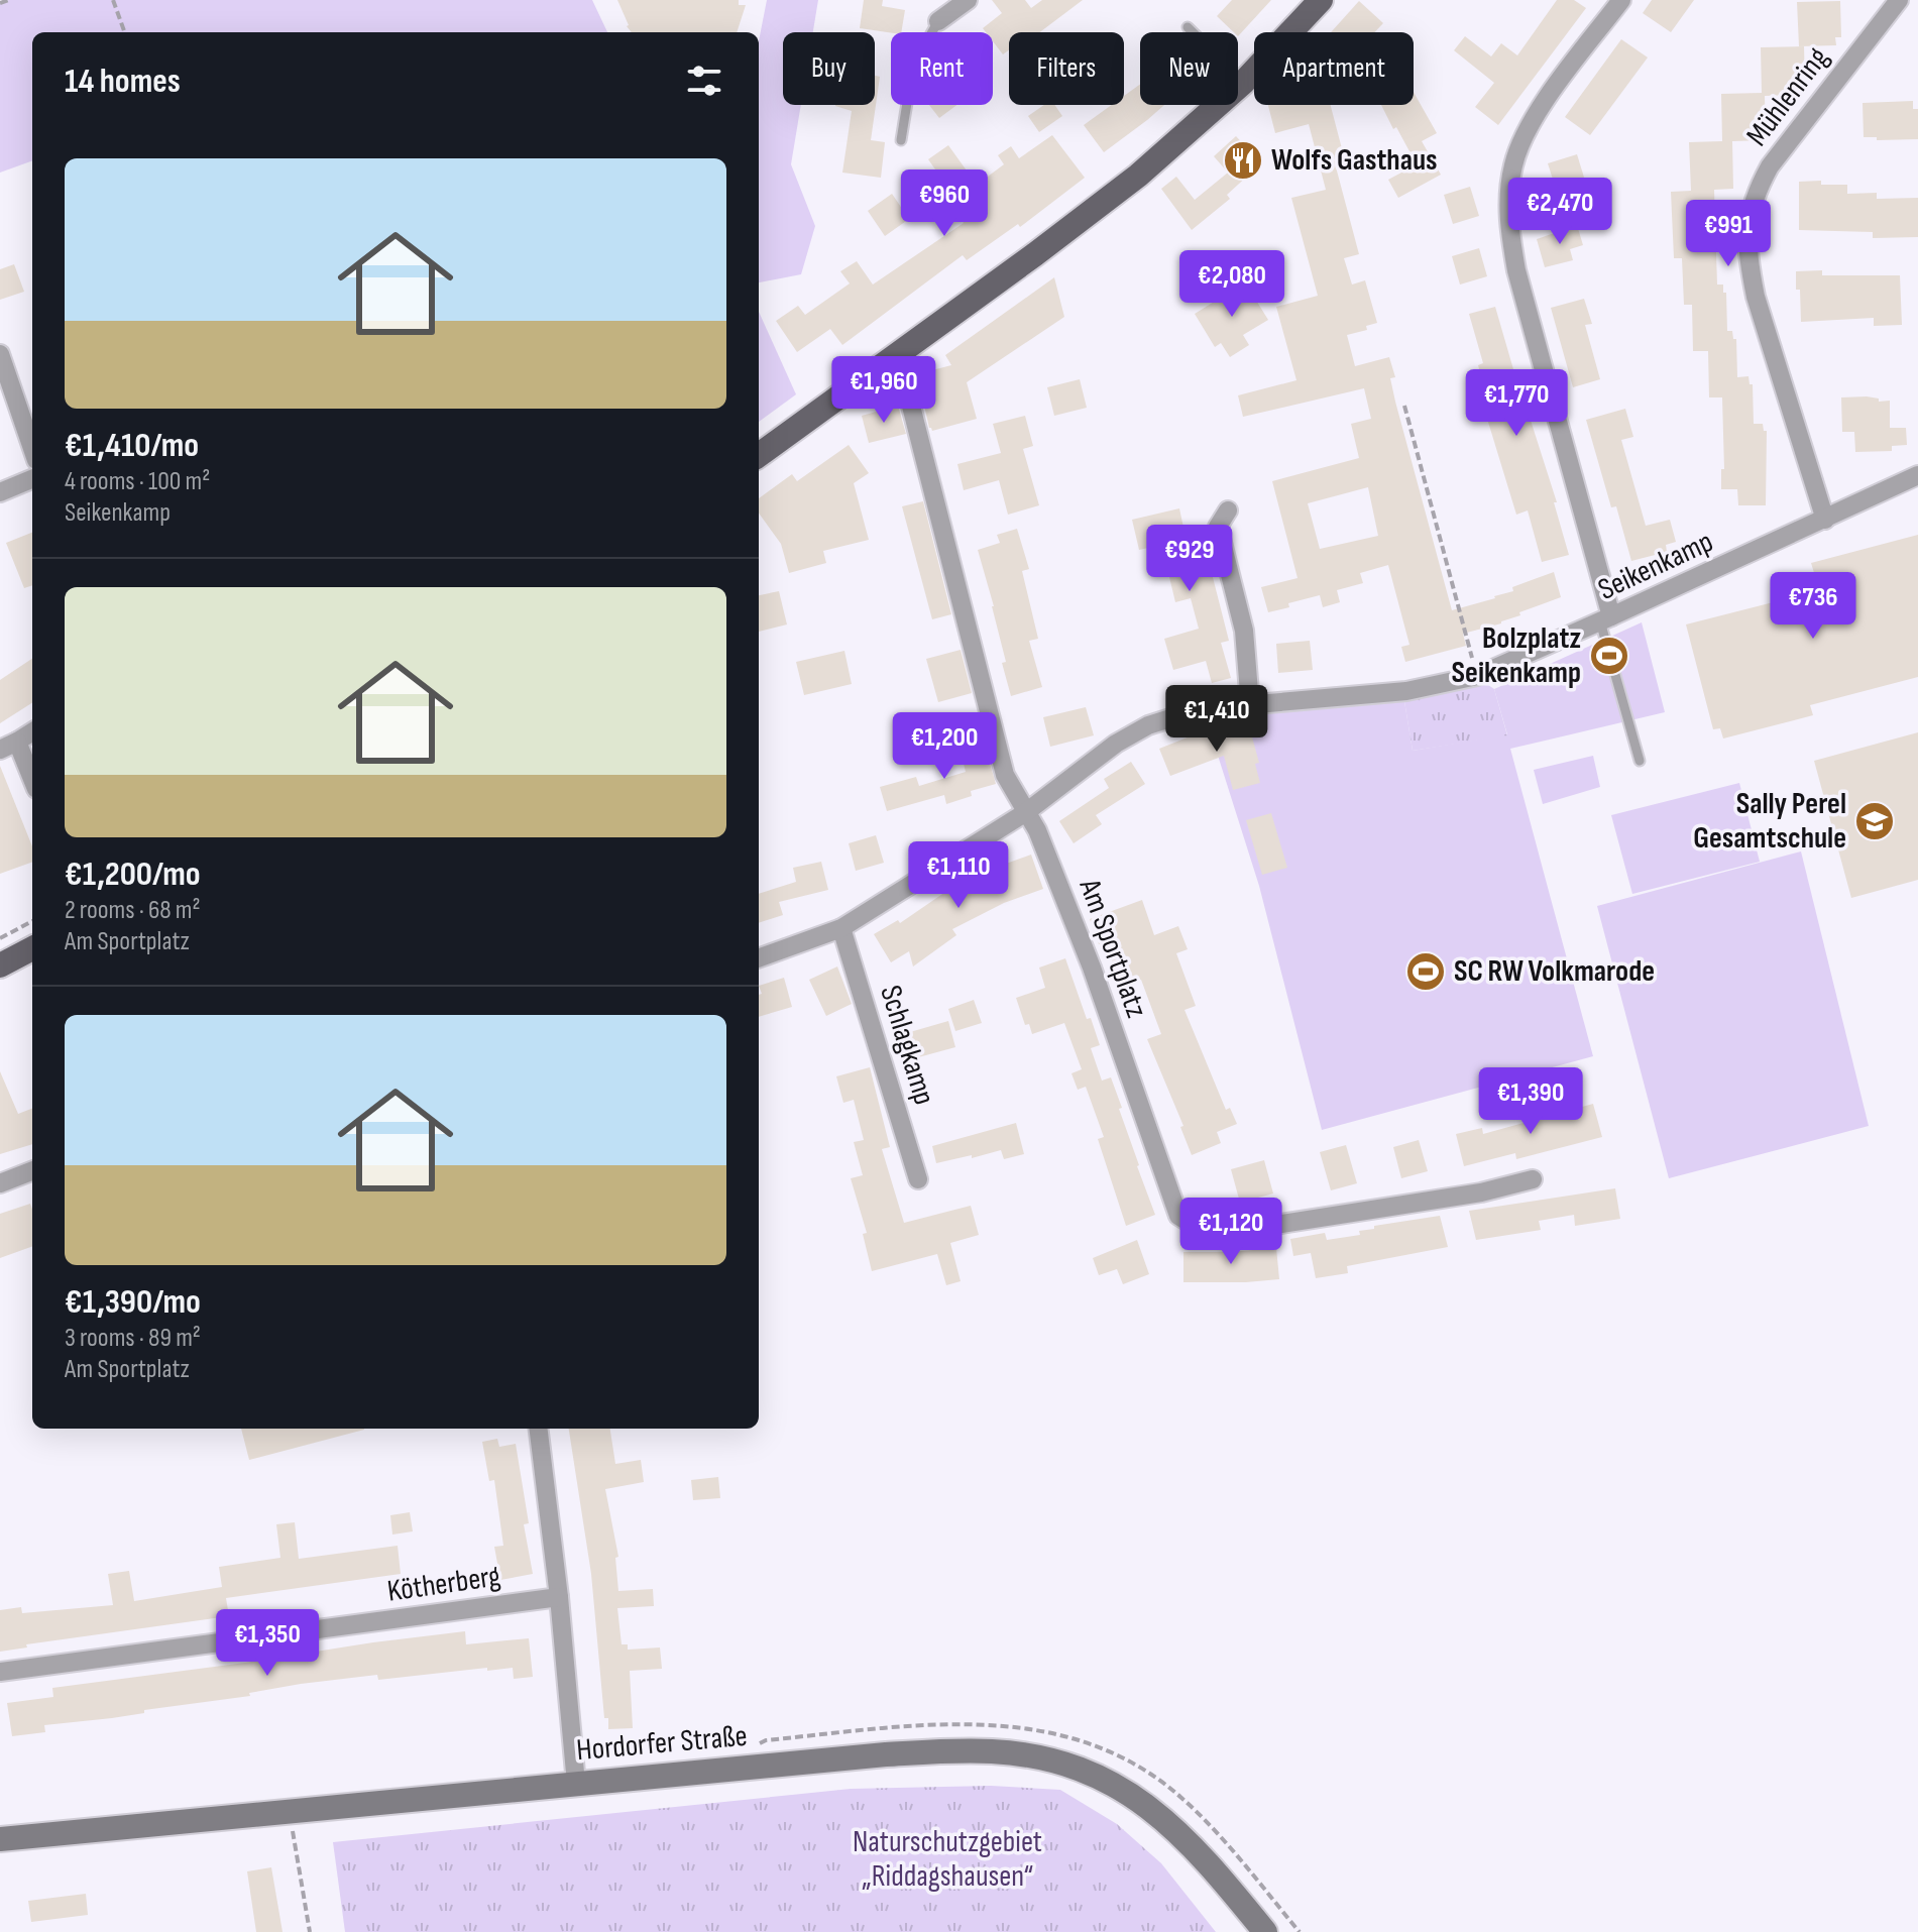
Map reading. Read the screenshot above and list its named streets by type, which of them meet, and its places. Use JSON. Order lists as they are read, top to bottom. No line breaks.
{"streets":{"main road":["Hordorfer Straße"],"street":["Mühlenring","Seikenkamp","Am Sportplatz","Schlagkamp","Kötherberg"]},"crossings":[["Mühlenring","Seikenkamp"],["Seikenkamp","Am Sportplatz"],["Seikenkamp","Schlagkamp"]],"parks":["Naturschutzgebiet „Riddagshausen“"],"places":{"restaurant":["Wolfs Gasthaus"],"sports":["Bolzplatz Seikenkamp","SC RW Volkmarode"],"school or university":["Sally Perel Gesamtschule"]},"page":{"chip":["Buy","Rent","Filters","New","Apartment"],"heading":"14 homes","list":[{"name":"€1,410/mo","note":"4 rooms · 100 m² · Seikenkamp"},{"name":"€1,200/mo","note":"2 rooms · 68 m² · Am Sportplatz"},{"name":"€1,390/mo","note":"3 rooms · 89 m² · Am Sportplatz"}],"price":["€960","€2,470","€991","€2,080","€1,960","€1,770","€929","€736","€1,410","€1,200","€1,110","€1,390","€1,120","€1,350"]}}
